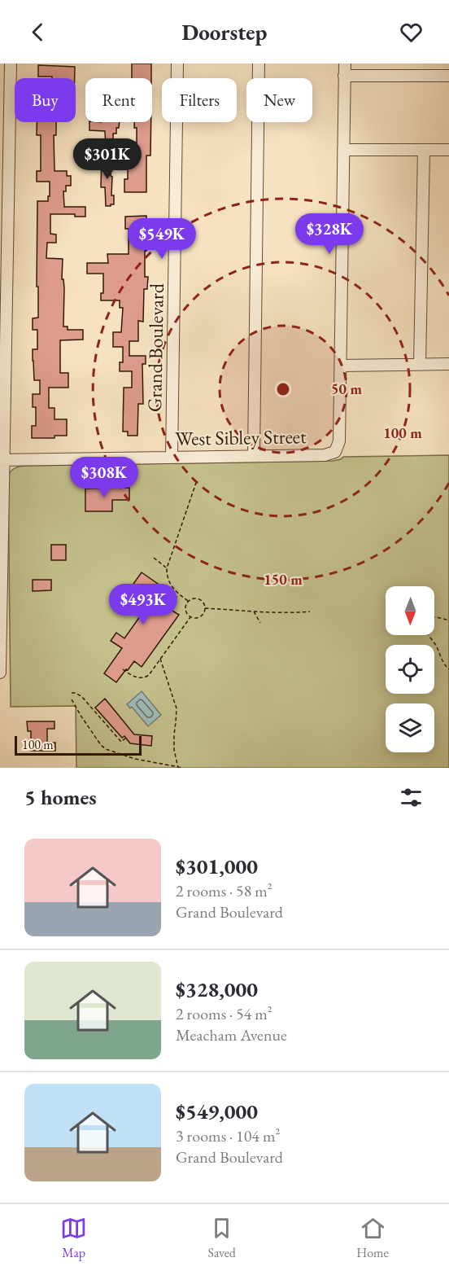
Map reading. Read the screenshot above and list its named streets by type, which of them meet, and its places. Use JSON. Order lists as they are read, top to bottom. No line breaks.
{"streets":{"street":["Grand Boulevard","West Sibley Street"]},"crossings":[["Grand Boulevard","West Sibley Street"]],"scale_bar":"100 m","north":"bottom","page":{"header":"Doorstep","chip":["Buy","Rent","Filters","New"],"price":["$301K","$328K","$549K","$308K","$493K"],"scale":"100 m","heading":"5 homes","list":[{"name":"$301,000","note":"2 rooms · 58 m² · Grand Boulevard"},{"name":"$328,000","note":"2 rooms · 54 m² · Meacham Avenue"},{"name":"$549,000","note":"3 rooms · 104 m² · Grand Boulevard"}],"tabs":["Map","Saved","Home"]},"rings":["50 m","100 m","150 m"]}
